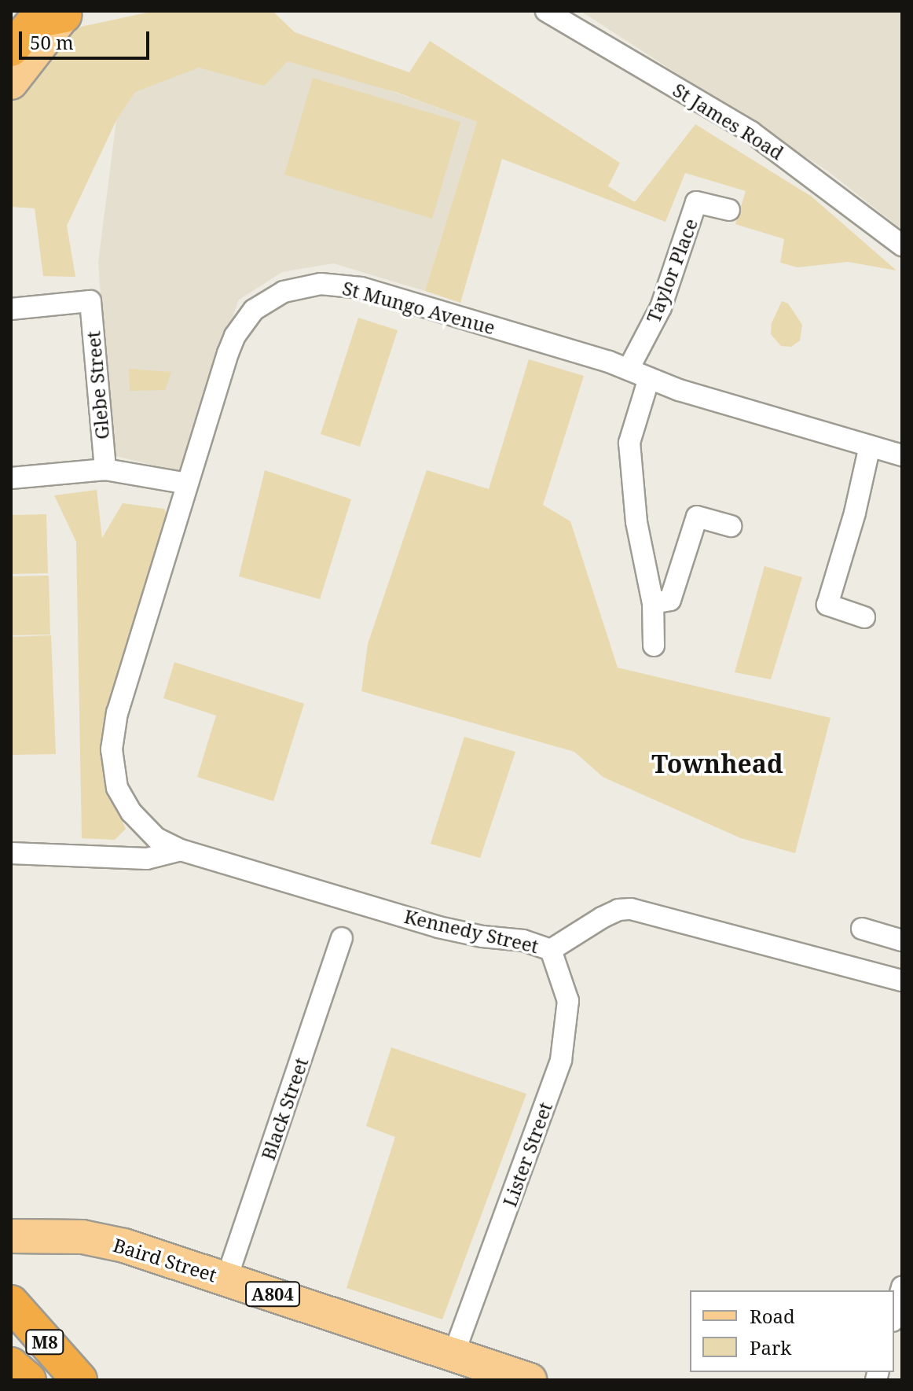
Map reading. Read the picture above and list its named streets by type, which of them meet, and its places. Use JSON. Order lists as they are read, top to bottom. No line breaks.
{"streets":{"highway":["M8"],"main road":["Baird Street","A804"],"street":["St James Road","Taylor Place","St Mungo Avenue","Glebe Street","Kennedy Street","Black Street","Lister Street"]},"crossings":[["Taylor Place","St Mungo Avenue"],["St Mungo Avenue","Kennedy Street"],["Kennedy Street","Lister Street"],["Black Street","Baird Street"],["Lister Street","Baird Street"]],"districts":["Townhead"],"legend":["Road","Park"],"scale_bar":"50 m"}
